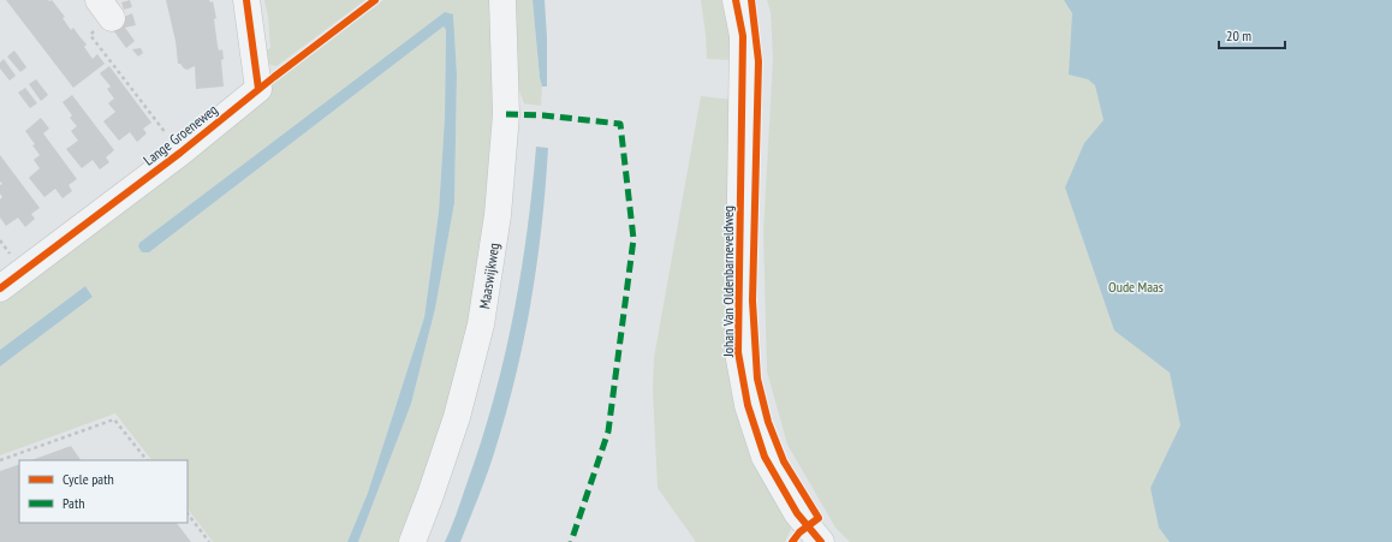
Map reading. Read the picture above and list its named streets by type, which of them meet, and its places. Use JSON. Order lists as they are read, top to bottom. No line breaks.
{"streets":{"street":["Lange Groeneweg","Maaswijkweg","Johan Van Oldenbarneveldweg"]},"parks":["Oude Maas"],"legend":["Cycle path","Path"],"scale_bar":"20 m"}
